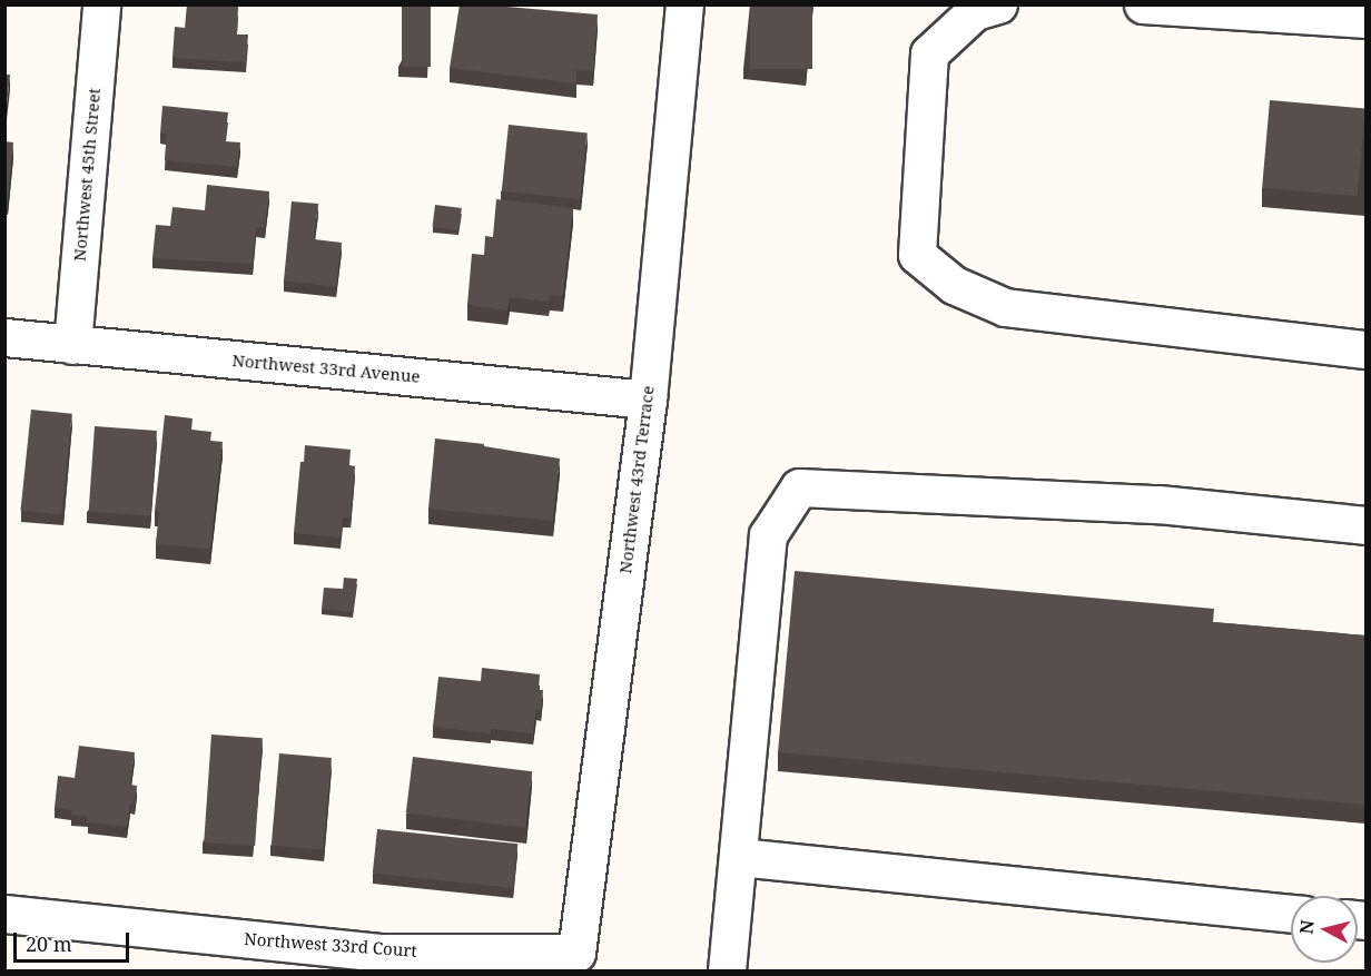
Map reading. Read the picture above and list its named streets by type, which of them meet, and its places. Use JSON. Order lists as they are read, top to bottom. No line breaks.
{"streets":{"street":["Northwest 45th Street","Northwest 33rd Avenue","Northwest 43rd Terrace","Northwest 33rd Court"]},"crossings":[["Northwest 45th Street","Northwest 33rd Avenue"],["Northwest 33rd Avenue","Northwest 43rd Terrace"],["Northwest 43rd Terrace","Northwest 33rd Court"]],"scale_bar":"20 m","north":"left"}
